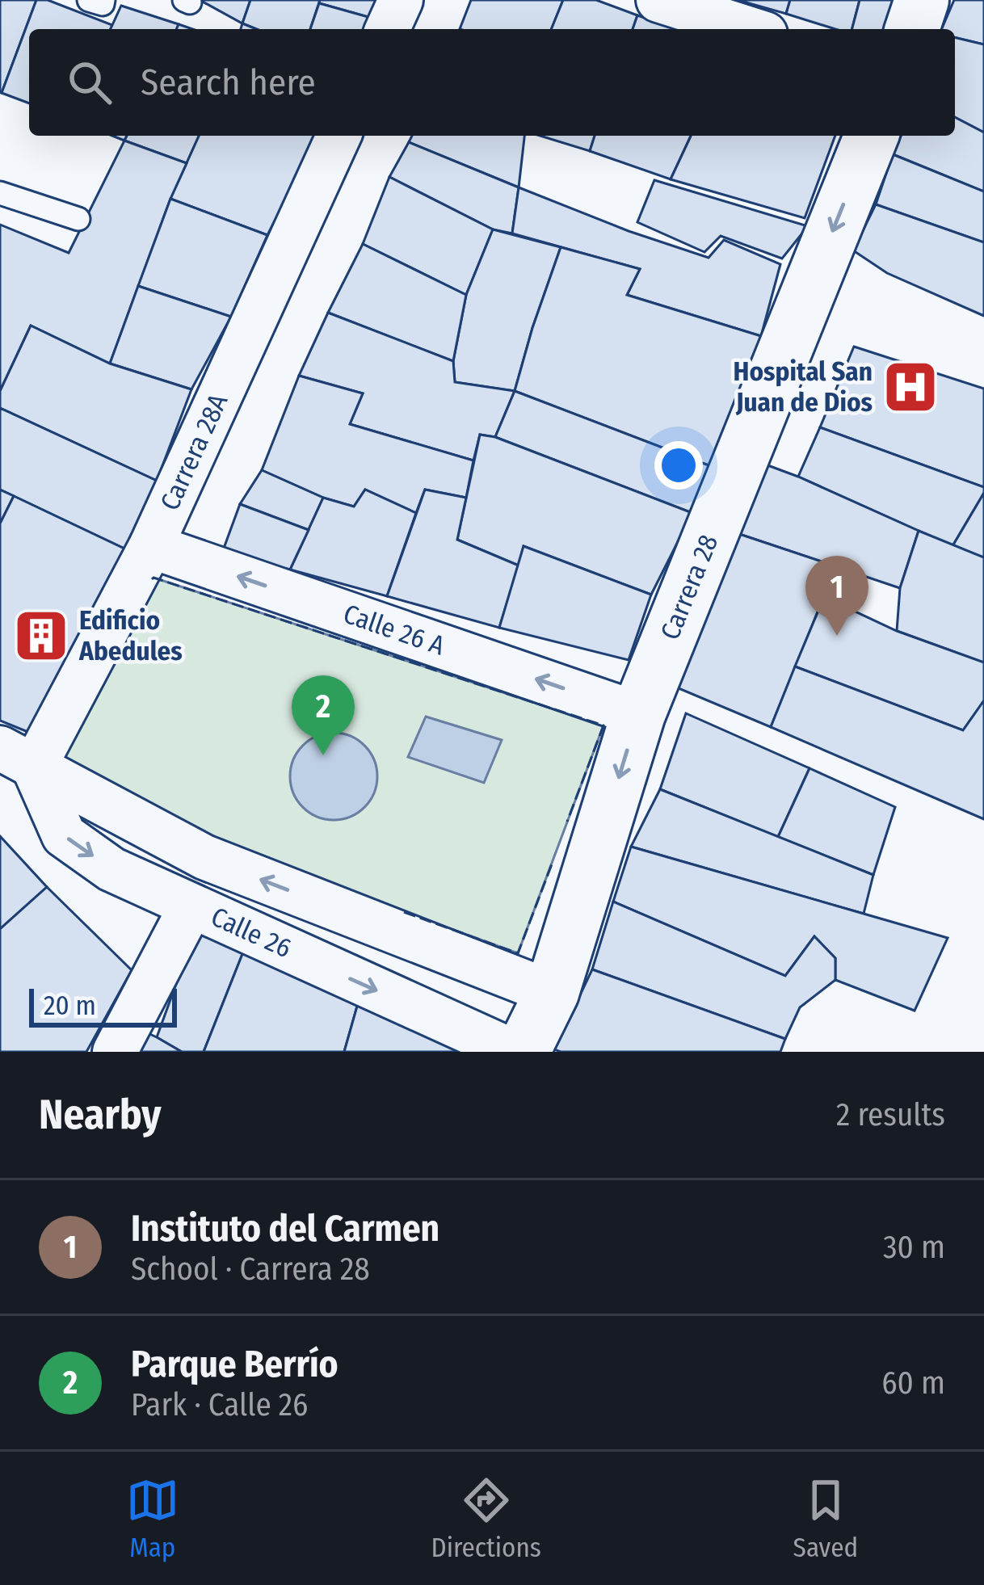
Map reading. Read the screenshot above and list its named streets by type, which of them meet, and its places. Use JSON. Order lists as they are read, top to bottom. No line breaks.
{"streets":{"main road":["Carrera 28"],"street":["Carrera 28A","Calle 26 A","Calle 26"]},"crossings":[["Carrera 28A","Calle 26 A"],["Carrera 28A","Calle 26"],["Carrera 28","Calle 26 A"],["Carrera 28","Calle 26"]],"one_way":["Carrera 28","Calle 26 A"],"places":{"hospital":["Hospital San Juan de Dios"],"building":["Edificio Abedules"]},"scale_bar":"20 m","page":{"search":"Search here","pins":["1","2"],"scale":"20 m","heading":["Nearby","2 results"],"list":[{"mark":"1","name":"Instituto del Carmen","note":"School · Carrera 28","value":"30 m"},{"mark":"2","name":"Parque Berrío","note":"Park · Calle 26","value":"60 m"}],"nav":["Map","Directions","Saved"]}}
